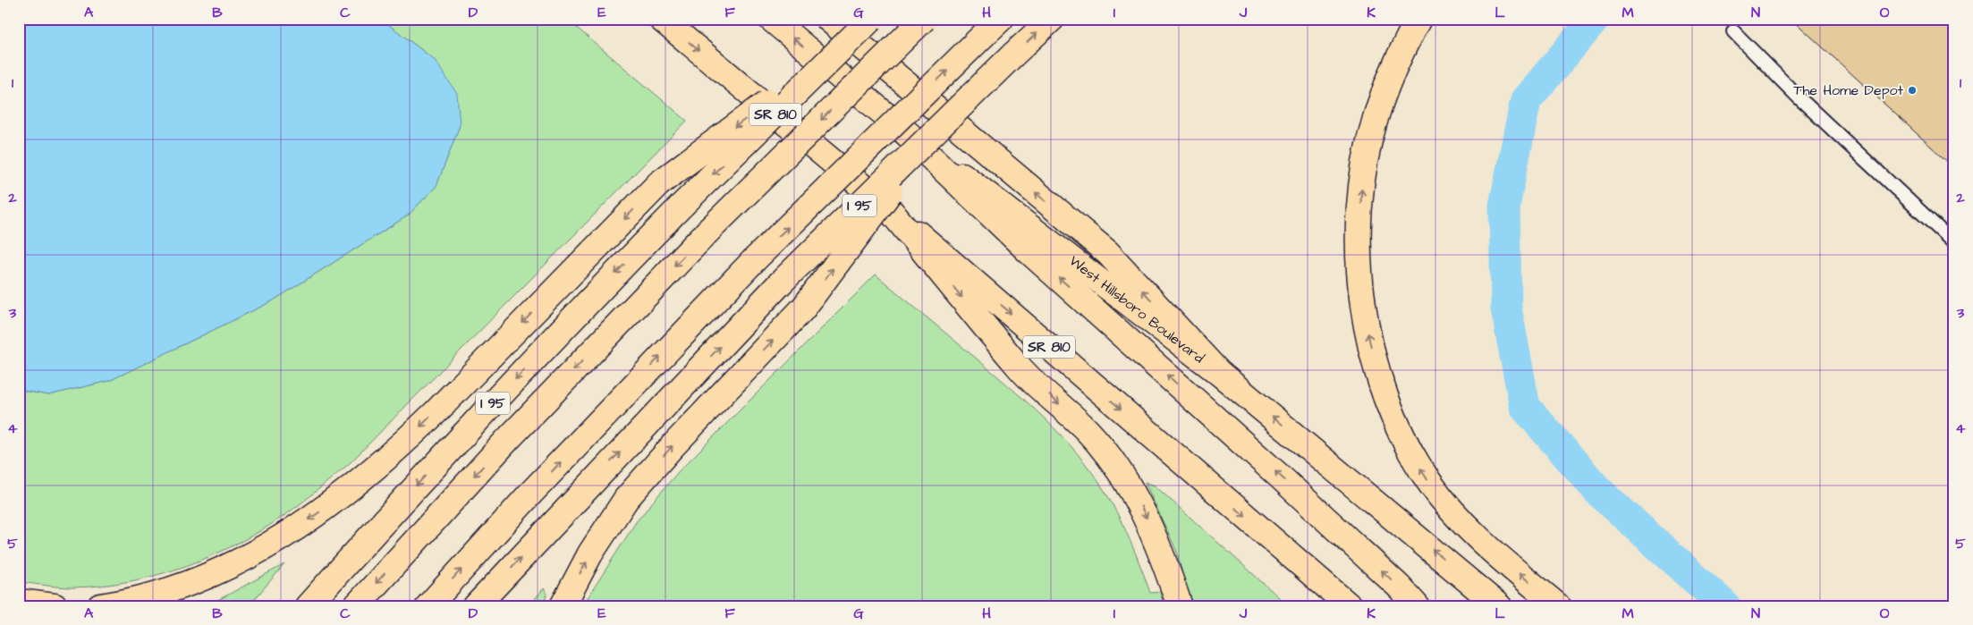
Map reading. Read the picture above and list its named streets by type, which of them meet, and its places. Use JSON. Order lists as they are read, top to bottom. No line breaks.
{"streets":{"main road":["SR 810","I 95","West Hillsboro Boulevard"]},"places":["The Home Depot"],"grid":{"columns":["A","B","C","D","E","F","G","H","I","J","K","L","M","N","O"],"rows":["1","2","3","4","5"]}}
